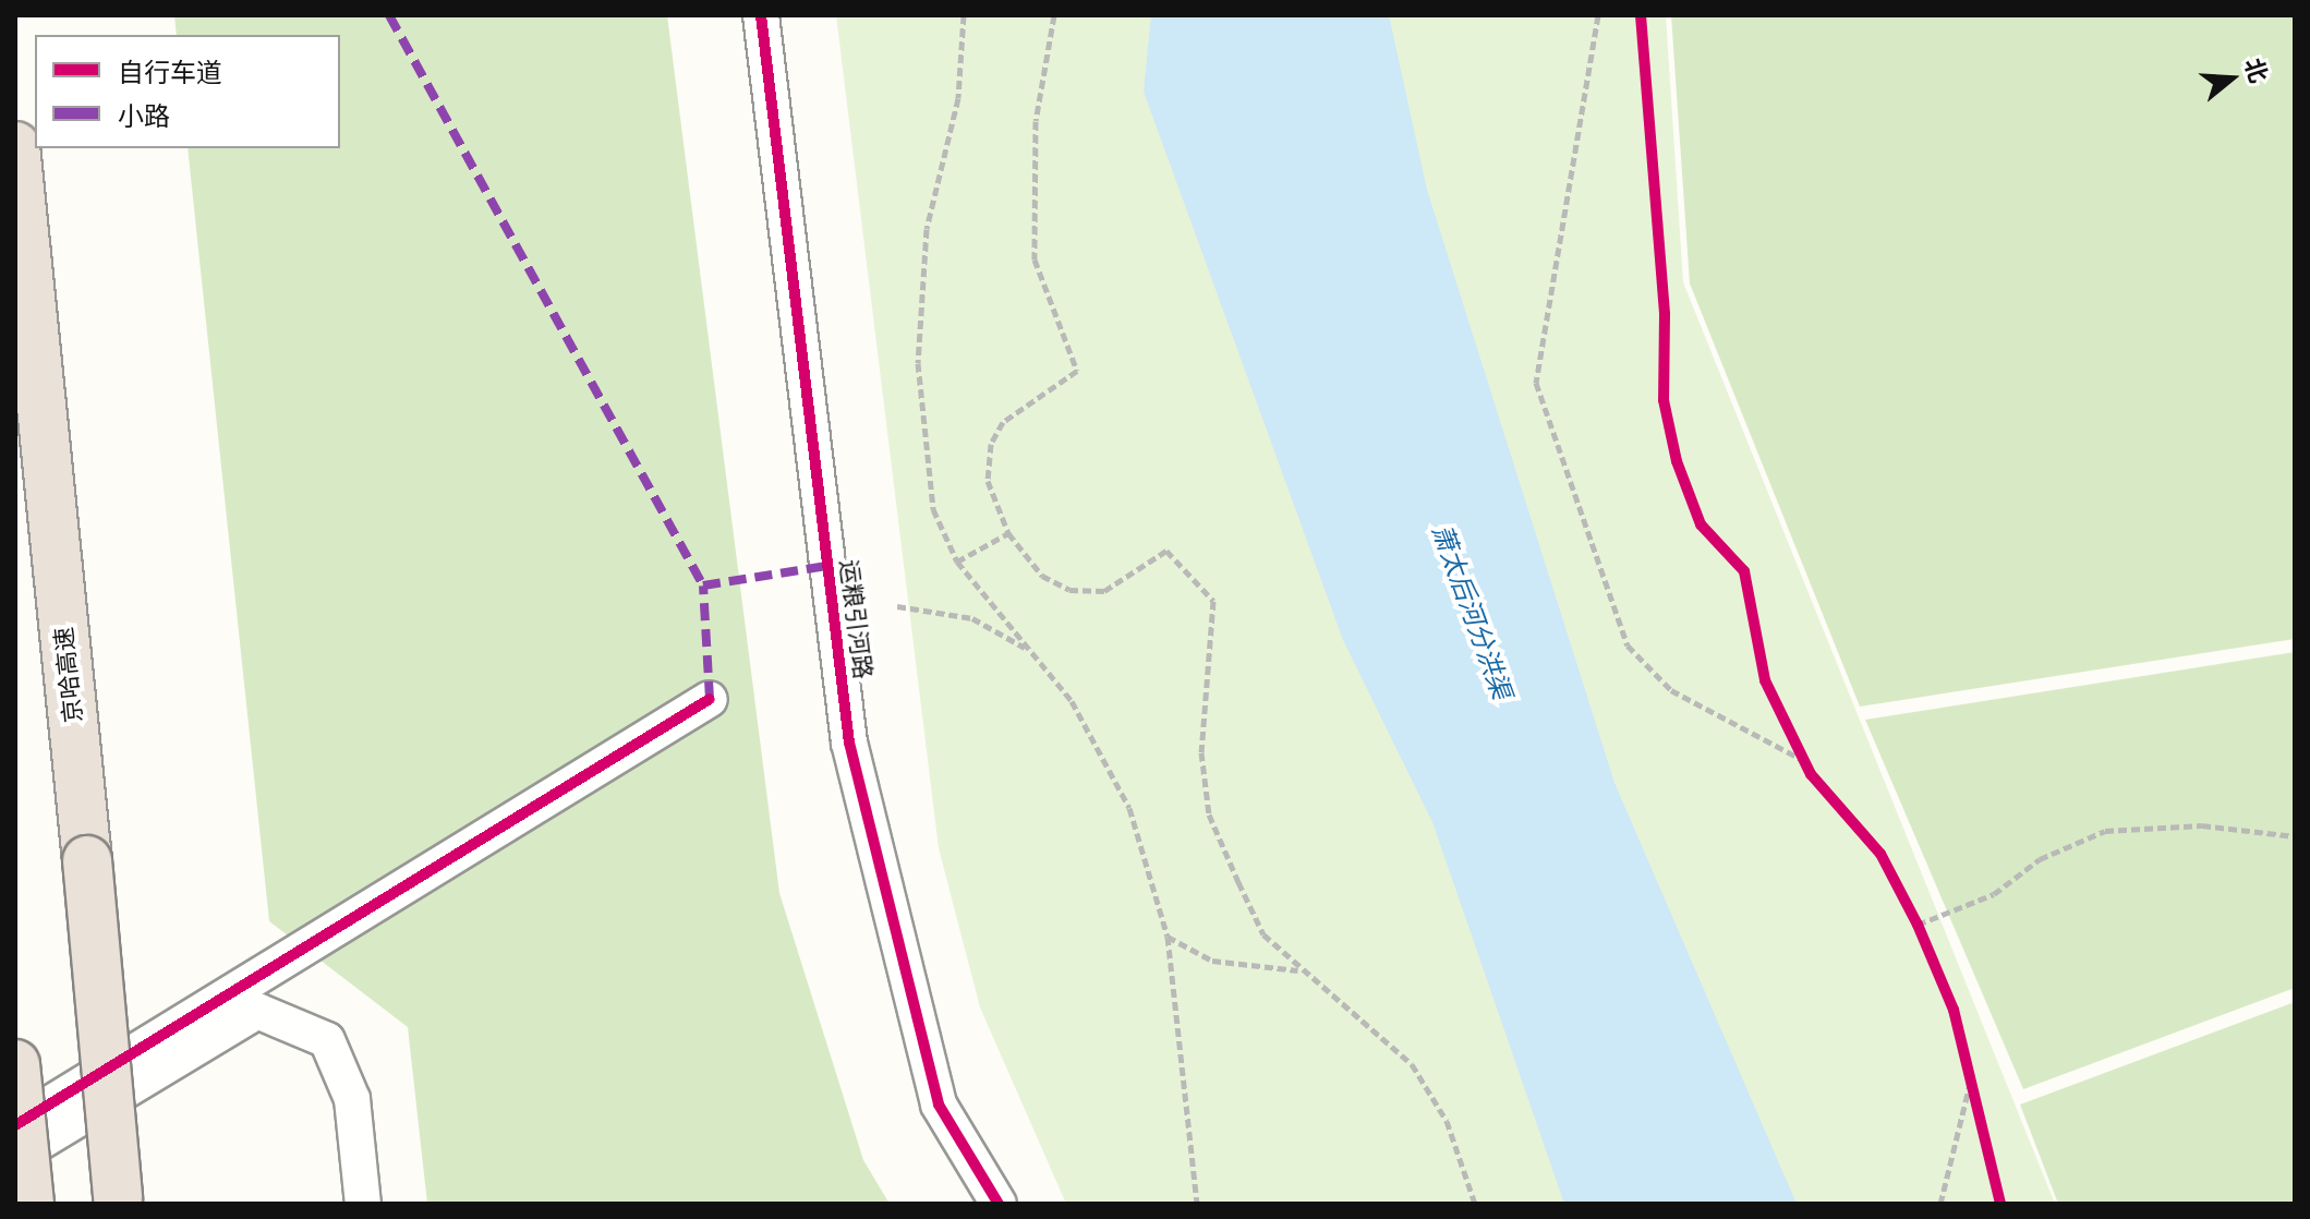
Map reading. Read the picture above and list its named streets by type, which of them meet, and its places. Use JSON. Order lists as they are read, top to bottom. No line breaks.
{"streets":{"highway":["京哈高速"],"street":["运粮引河路"]},"water":["萧太后河分洪渠"],"legend":["自行车道","小路"],"north":"right"}
